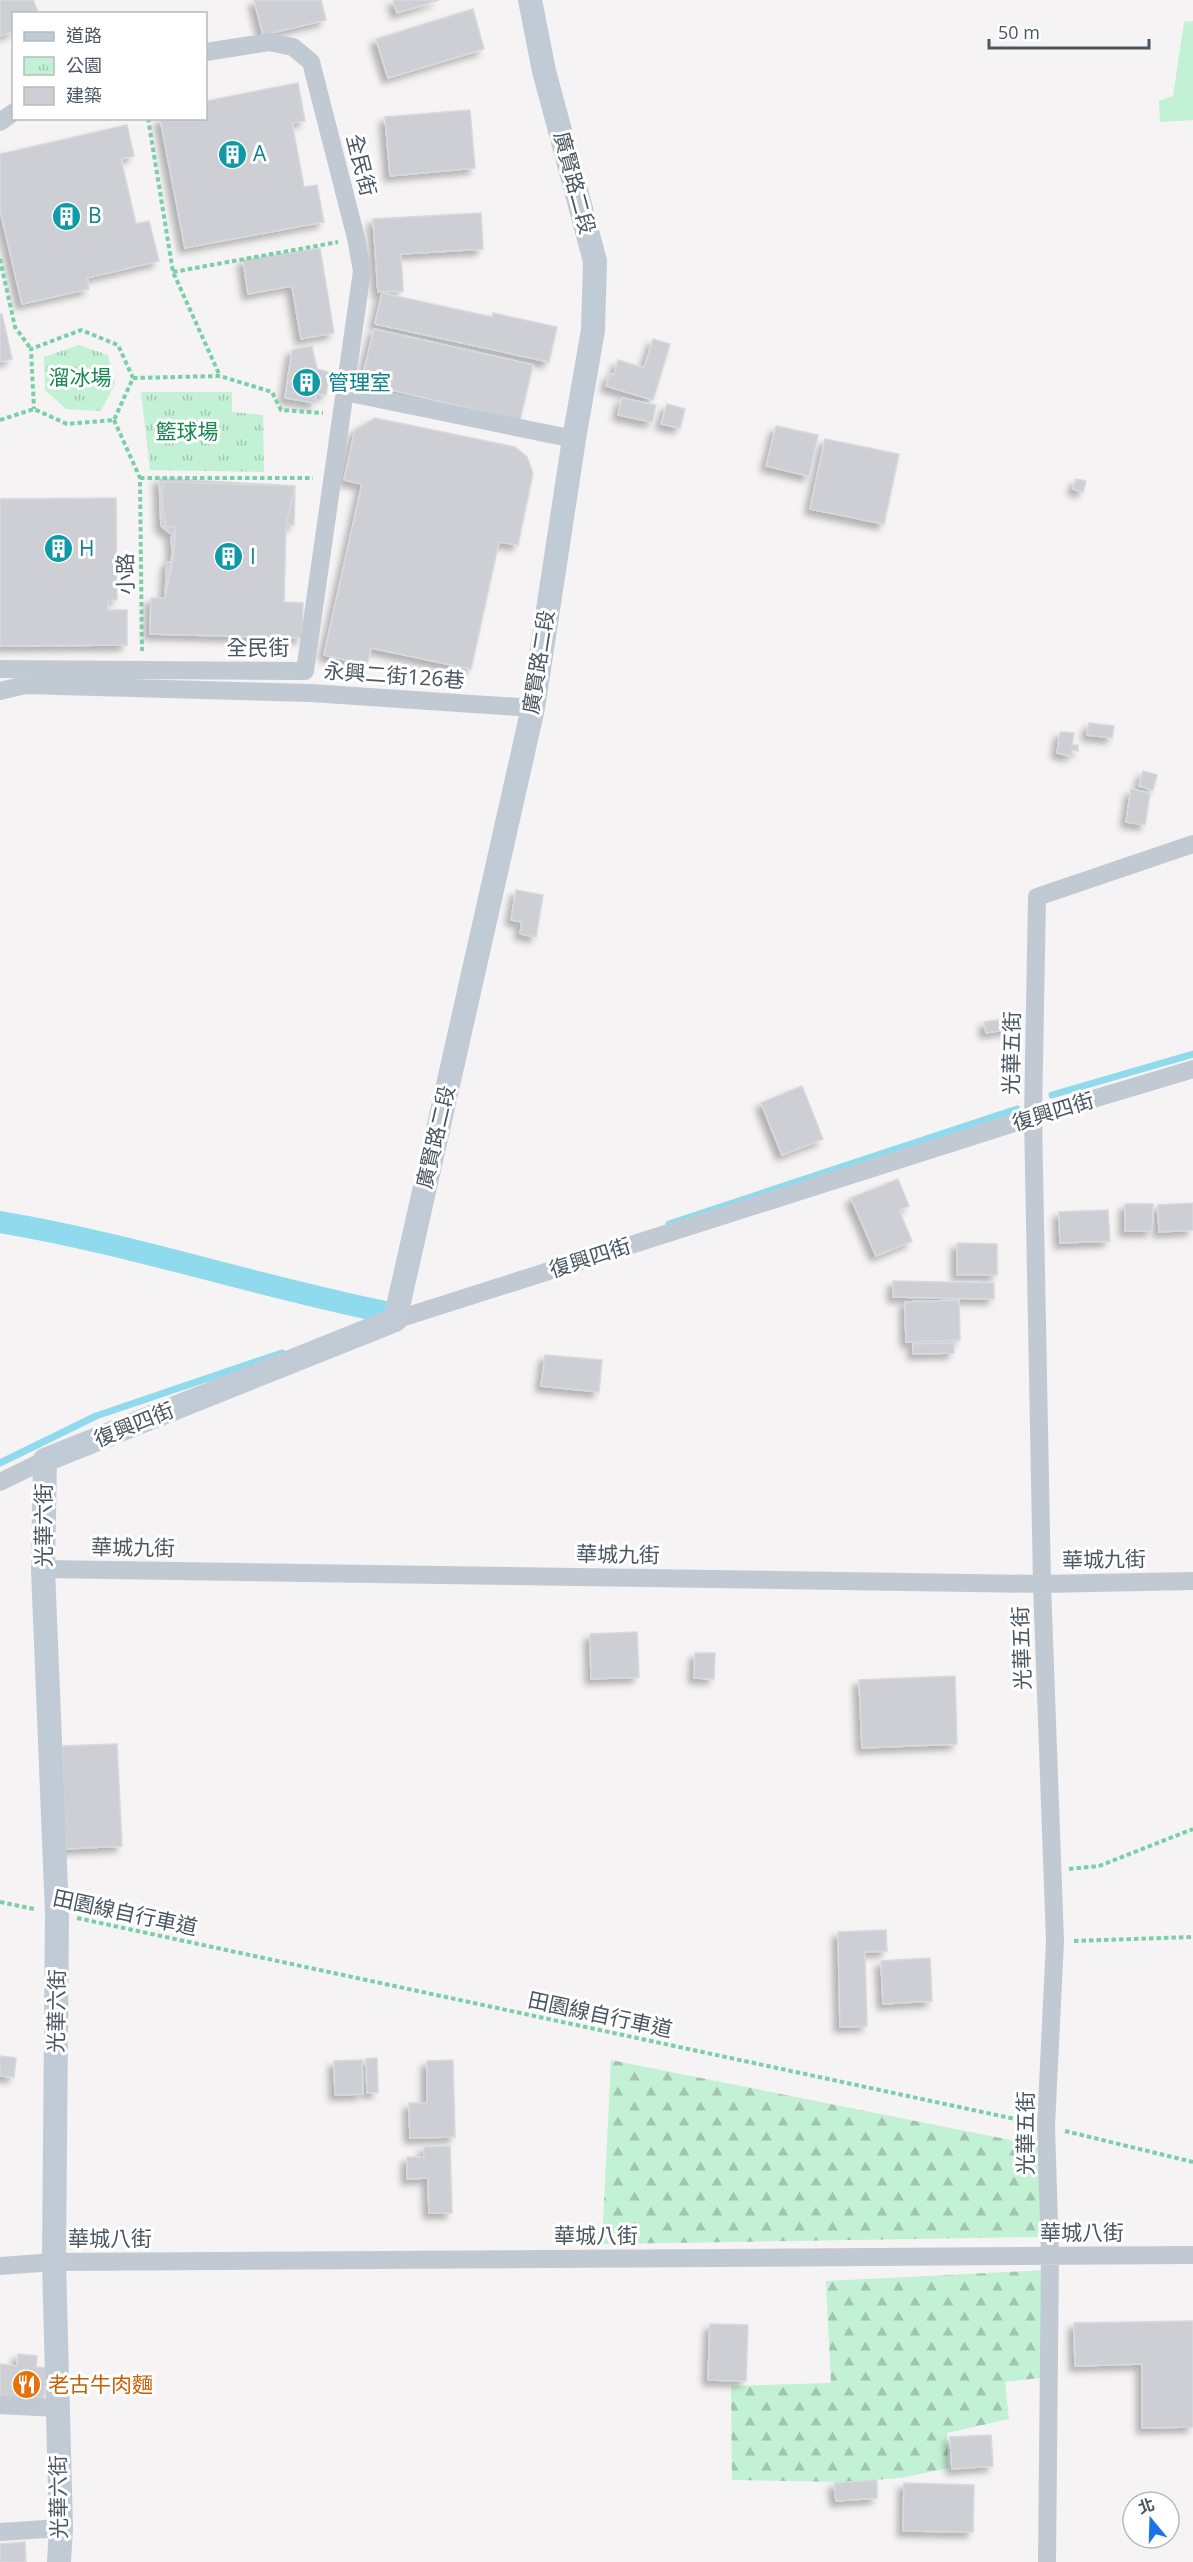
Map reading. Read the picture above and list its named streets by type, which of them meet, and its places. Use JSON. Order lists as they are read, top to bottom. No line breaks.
{"streets":{"street":["全民街","廣賢路二段","永興二街126巷","光華五街","復興四街","光華六街","華城九街","華城八街"],"path":["小路","田園線自行車道"]},"crossings":[["全民街","小路"],["廣賢路二段","永興二街126巷"],["廣賢路二段","復興四街"],["光華五街","復興四街"],["光華五街","華城九街"],["光華五街","田園線自行車道"],["光華五街","華城八街"],["復興四街","光華六街"],["光華六街","華城九街"],["光華六街","田園線自行車道"],["光華六街","華城八街"]],"parks":["溜冰場","籃球場"],"places":{"building":["A","B","管理室","H","I"],"restaurant":["老古牛肉麵"]},"legend":["道路","公園","建築"],"scale_bar":"50 m","north":"top"}
